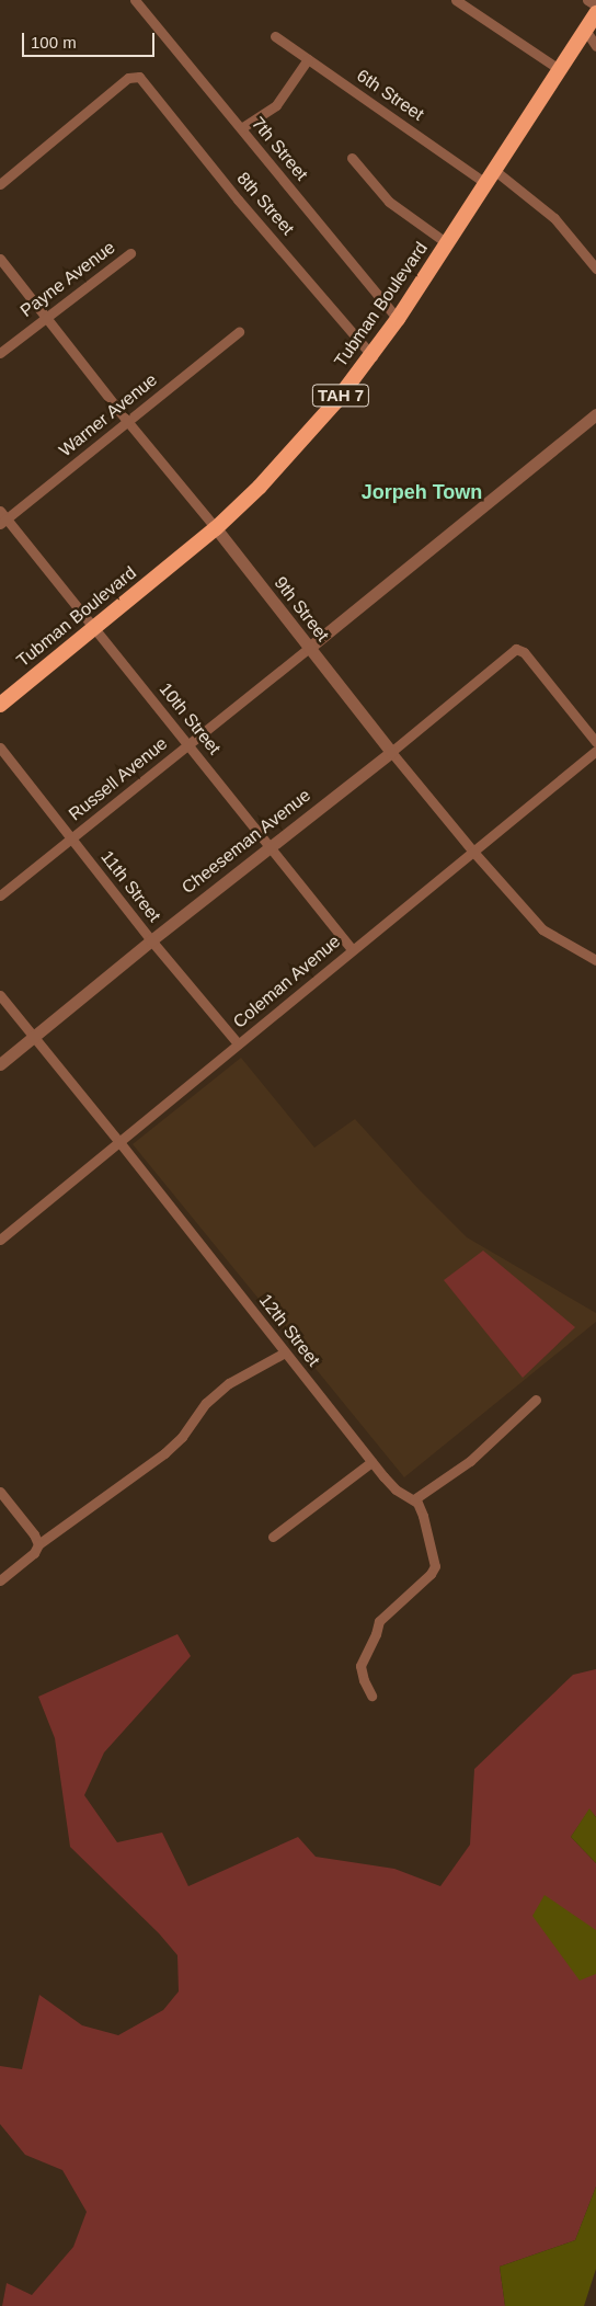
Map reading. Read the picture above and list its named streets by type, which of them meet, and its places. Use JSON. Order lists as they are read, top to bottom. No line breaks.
{"streets":{"highway":["Tubman Boulevard","TAH 7"],"street":["6th Street","7th Street","8th Street","Payne Avenue","Warner Avenue","9th Street","10th Street","Russell Avenue","Cheeseman Avenue","11th Street","Coleman Avenue","12th Street"]},"crossings":[["6th Street","Tubman Boulevard"],["7th Street","Tubman Boulevard"],["8th Street","Tubman Boulevard"],["Payne Avenue","9th Street"],["Tubman Boulevard","9th Street"],["Tubman Boulevard","10th Street"],["Warner Avenue","9th Street"],["Warner Avenue","10th Street"],["9th Street","Russell Avenue"],["9th Street","Cheeseman Avenue"],["9th Street","Coleman Avenue"],["10th Street","Russell Avenue"],["10th Street","Cheeseman Avenue"],["10th Street","Coleman Avenue"],["Russell Avenue","11th Street"],["Cheeseman Avenue","11th Street"],["Cheeseman Avenue","12th Street"],["11th Street","Coleman Avenue"],["Coleman Avenue","12th Street"]],"districts":["Jorpeh Town"],"scale_bar":"100 m"}
